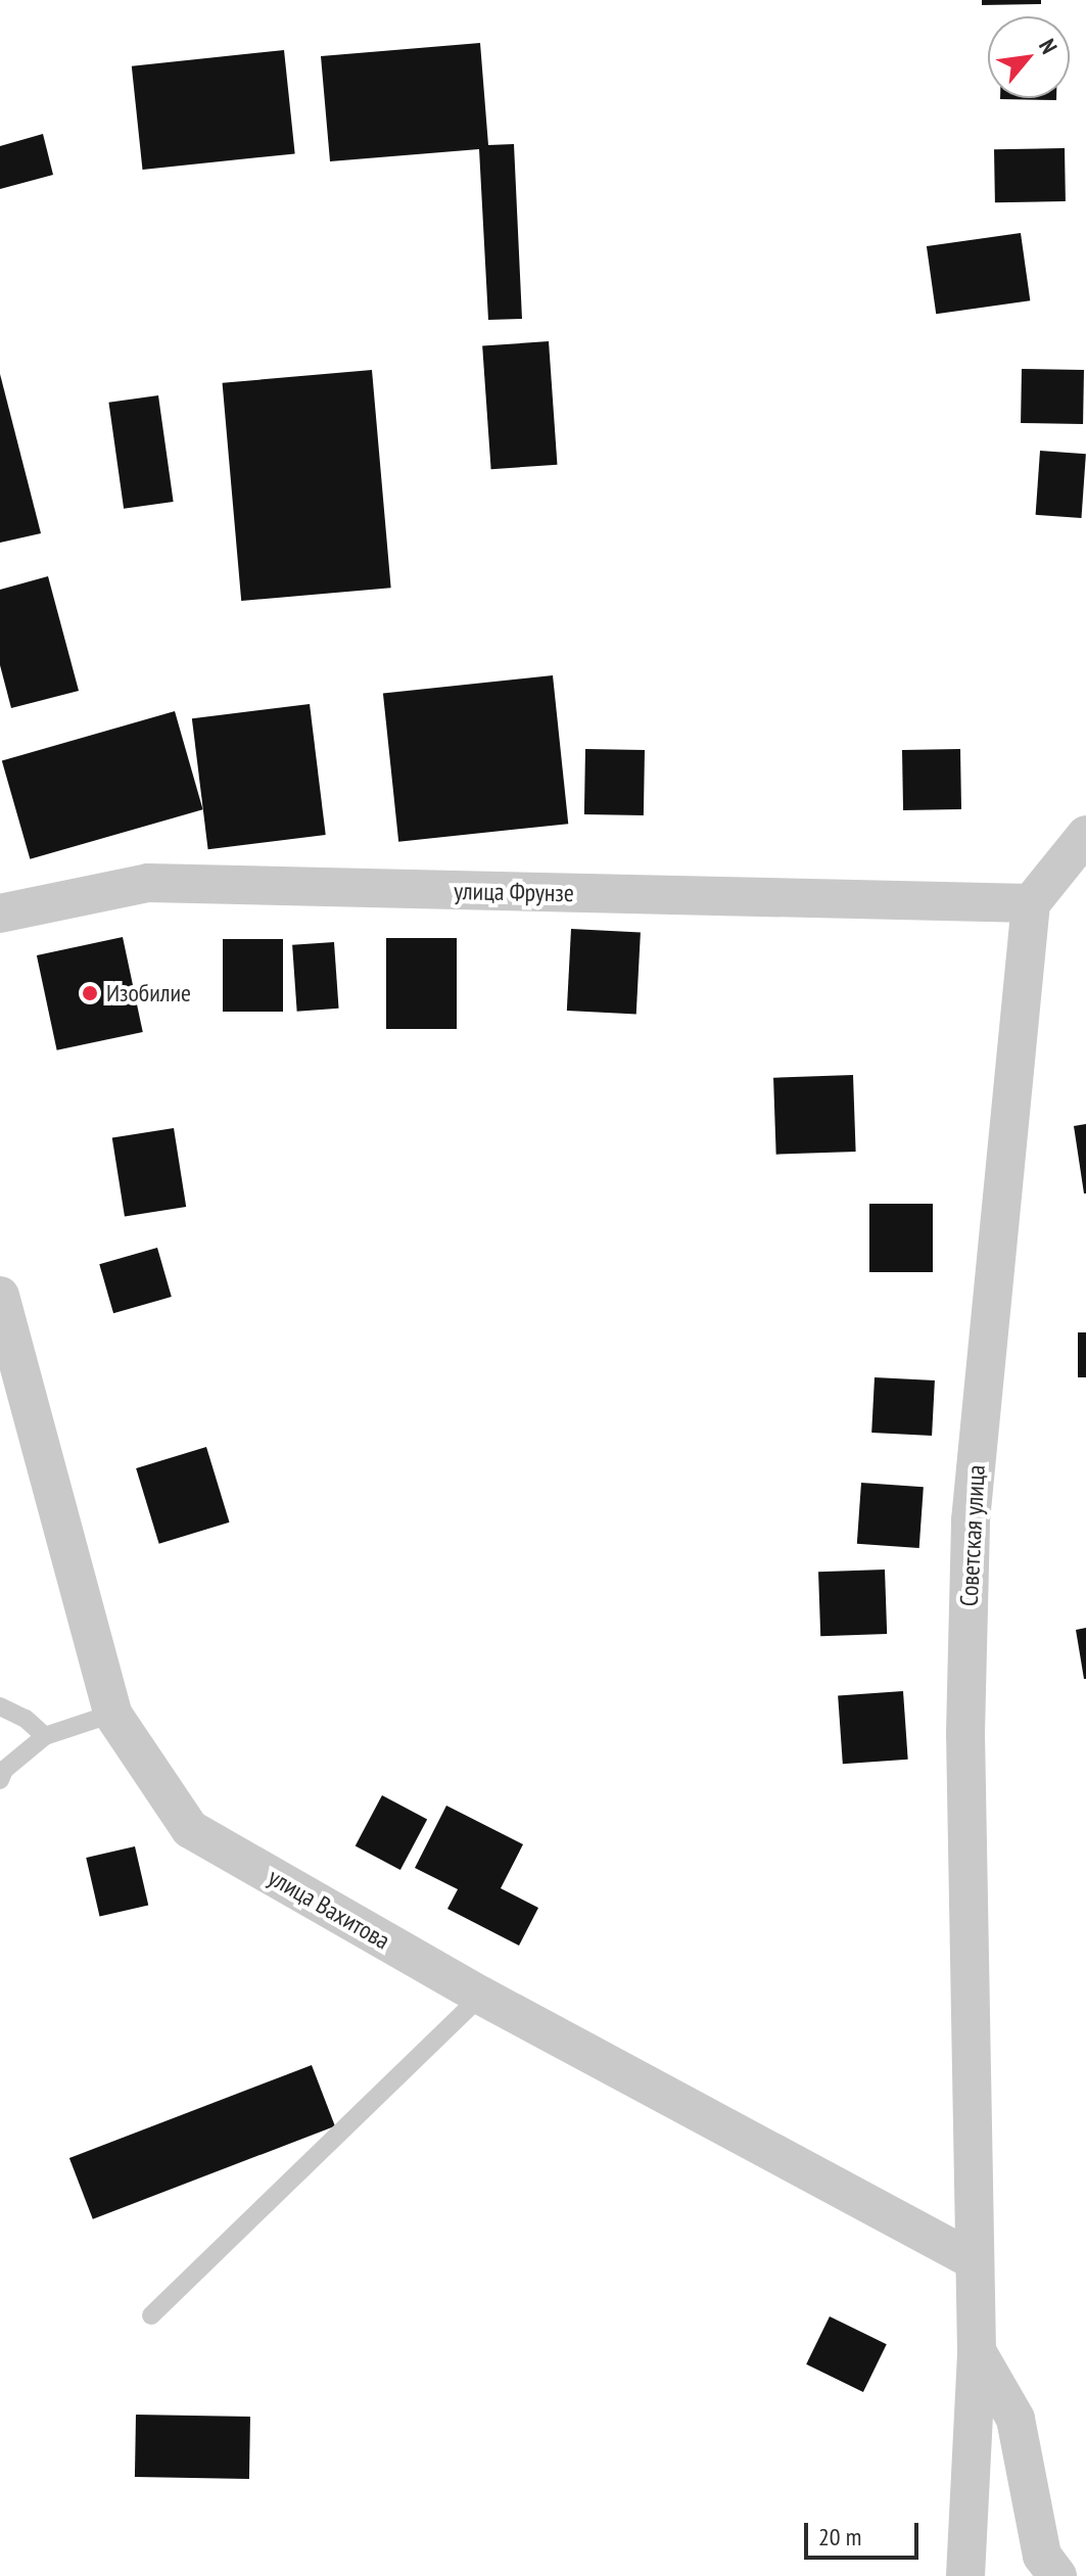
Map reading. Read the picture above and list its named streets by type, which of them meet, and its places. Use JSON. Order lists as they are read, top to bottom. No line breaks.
{"streets":{"street":["улица Фрунзе","Советская улица","улица Вахитова"]},"crossings":[["улица Фрунзе","Советская улица"],["Советская улица","улица Вахитова"]],"places":["Изобилие"],"scale_bar":"20 m","north":"top right"}
